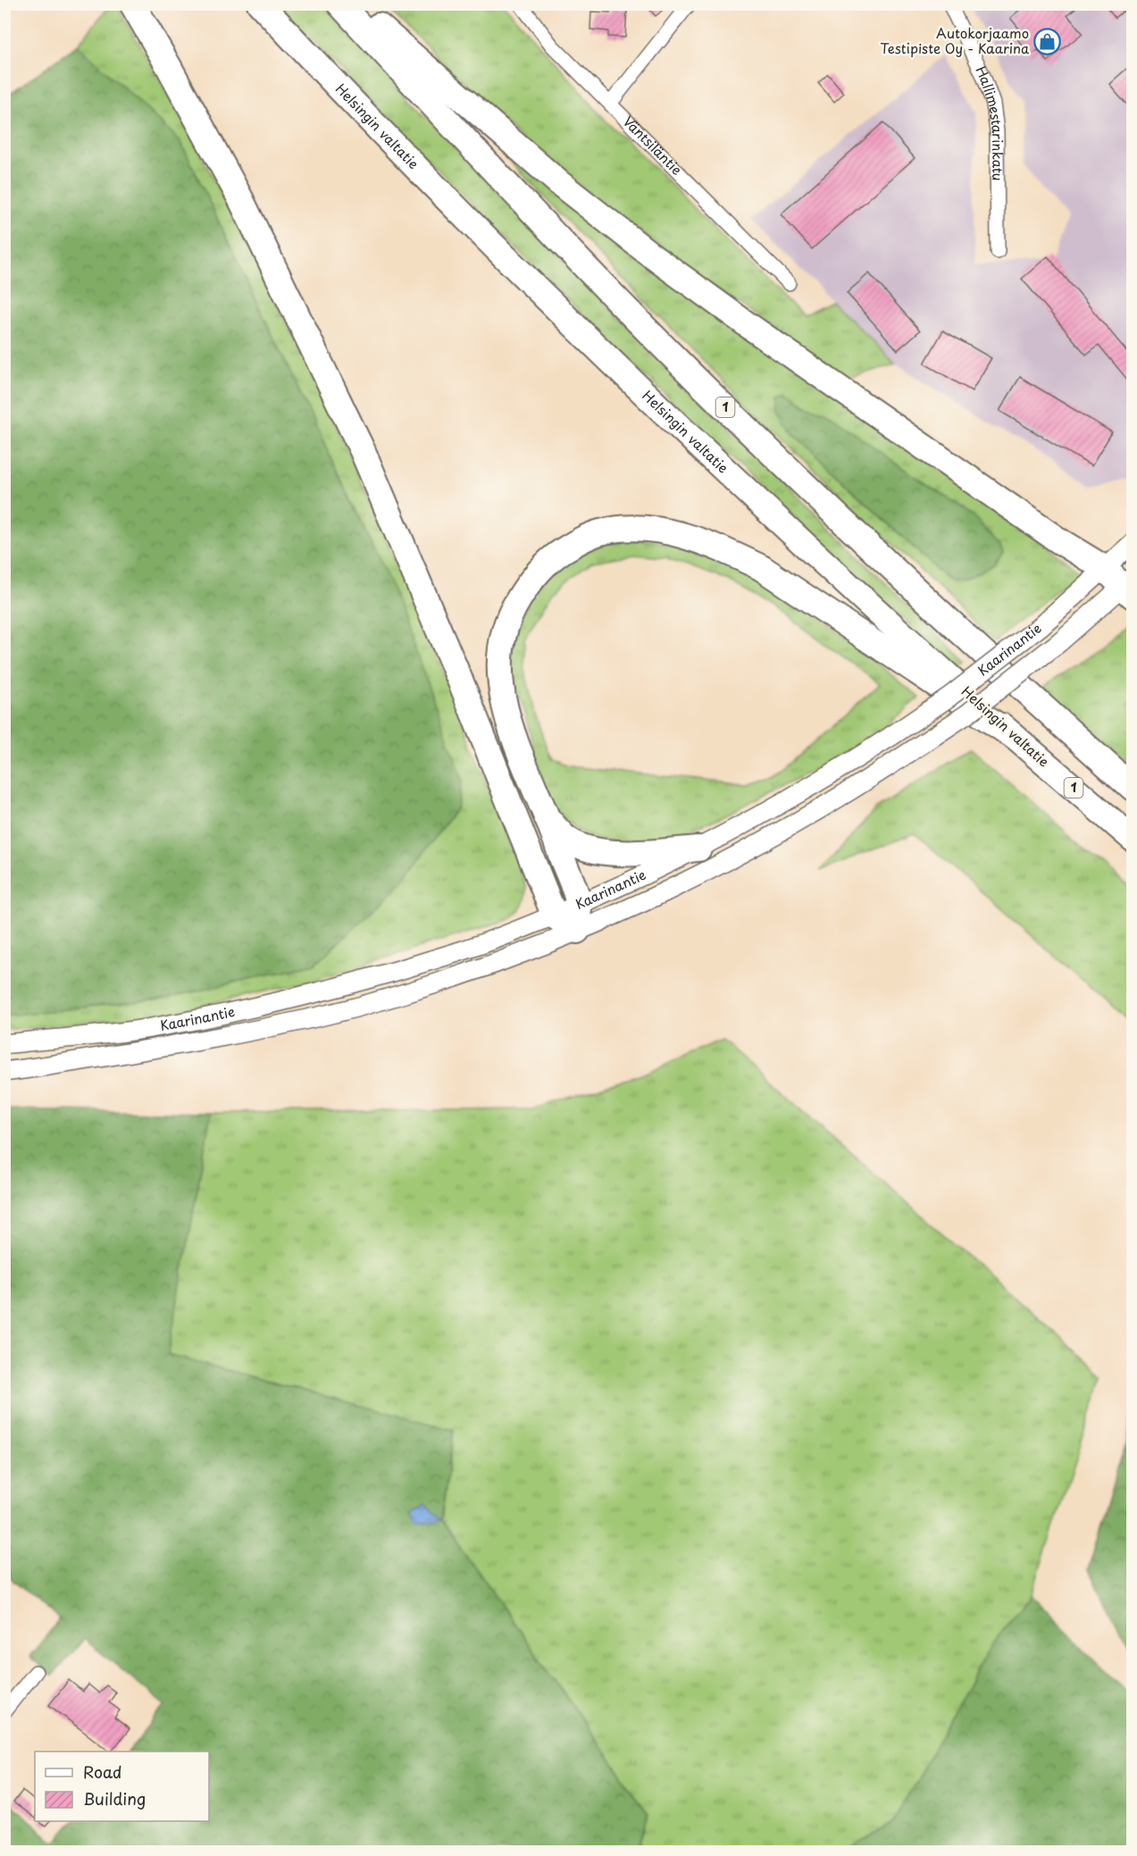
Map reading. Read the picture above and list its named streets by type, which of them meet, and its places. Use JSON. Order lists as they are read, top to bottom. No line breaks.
{"streets":{"highway":["Helsingin valtatie","1"],"main road":["Kaarinantie"],"street":["Hallimestarinkatu","Väntsiläntie"]},"places":{"shop":["Autokorjaamo Testipiste Oy - Kaarina"]},"legend":["Road","Building"]}
